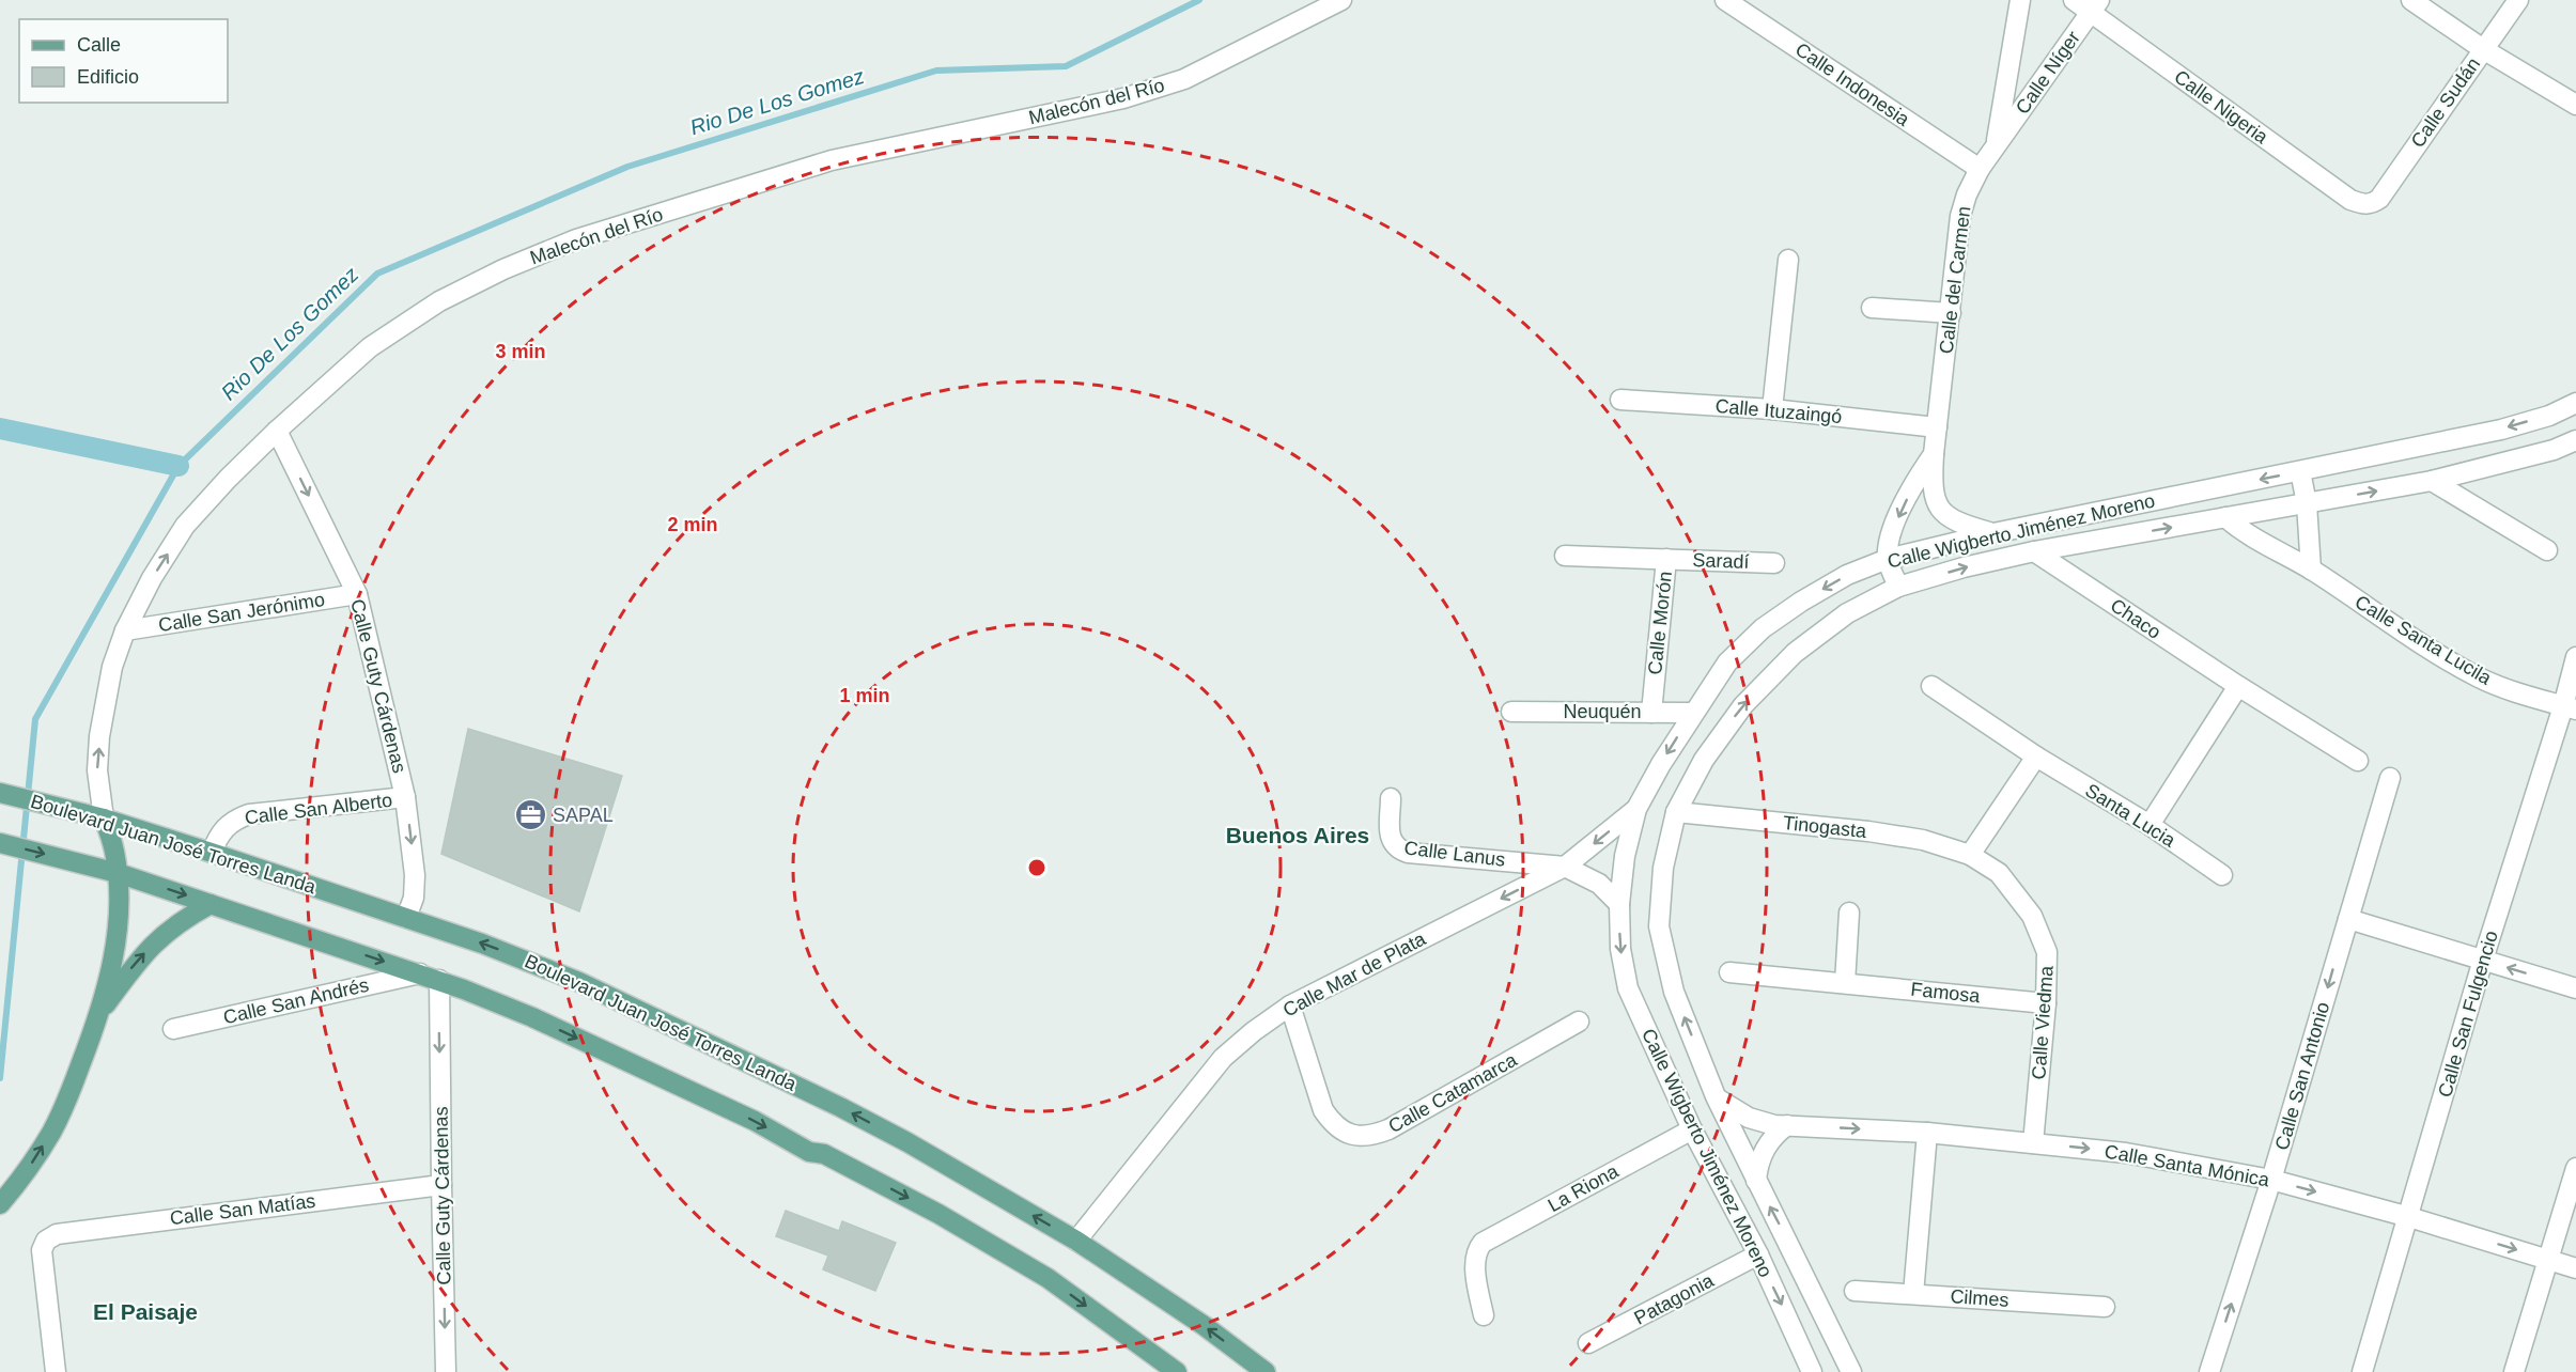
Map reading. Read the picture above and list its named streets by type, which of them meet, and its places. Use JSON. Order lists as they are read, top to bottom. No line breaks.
{"streets":{"main road":["Boulevard Juan José Torres Landa"],"street":["Calle Níger","Calle Indonesia","Malecón del Río","Calle Sudán","Calle Nigeria","Calle del Carmen","Calle Ituzaingó","Calle Wigberto Jiménez Moreno","Saradí","Calle San Jerónimo","Chaco","Calle Morón","Calle Santa Lucila","Calle Guty Cárdenas","Neuquén","Calle San Alberto","Santa Lucia","Tinogasta","Calle Lanus","Calle Mar de Plata","Famosa","Calle San Andrés","Calle San Fulgencio","Calle Viedma","Calle San Antonio","Calle Catamarca","Calle Santa Mónica","La Riona","Calle San Matías","Cilmes","Patagonia"]},"crossings":[["Calle Níger","Calle Nigeria"],["Calle Níger","Calle del Carmen"],["Calle Indonesia","Calle del Carmen"],["Malecón del Río","Calle San Jerónimo"],["Malecón del Río","Calle Guty Cárdenas"],["Malecón del Río","Boulevard Juan José Torres Landa"],["Calle Sudán","Calle Nigeria"],["Calle del Carmen","Calle Ituzaingó"],["Calle del Carmen","Calle Wigberto Jiménez Moreno"],["Calle Wigberto Jiménez Moreno","Chaco"],["Calle Wigberto Jiménez Moreno","Calle Santa Lucila"],["Calle Wigberto Jiménez Moreno","Neuquén"],["Calle Wigberto Jiménez Moreno","Tinogasta"],["Calle Wigberto Jiménez Moreno","Calle Mar de Plata"],["Calle Wigberto Jiménez Moreno","Calle Santa Mónica"],["Calle Wigberto Jiménez Moreno","La Riona"],["Calle Wigberto Jiménez Moreno","Patagonia"],["Saradí","Calle Morón"],["Calle San Jerónimo","Calle Guty Cárdenas"],["Calle Morón","Neuquén"],["Calle Santa Lucila","Calle San Fulgencio"],["Calle Guty Cárdenas","Calle San Alberto"],["Calle Guty Cárdenas","Boulevard Juan José Torres Landa"],["Calle Guty Cárdenas","Calle San Matías"],["Calle San Alberto","Boulevard Juan José Torres Landa"],["Tinogasta","Calle Viedma"],["Boulevard Juan José Torres Landa","Calle Mar de Plata"],["Calle Lanus","Calle Mar de Plata"],["Calle Mar de Plata","Calle Catamarca"],["Famosa","Calle Viedma"],["Calle San Fulgencio","Calle Santa Mónica"],["Calle Viedma","Calle Santa Mónica"],["Calle San Antonio","Calle Santa Mónica"]],"one_way":["Calle Guty Cárdenas","Calle Mar de Plata","Calle Santa Mónica"],"districts":["Buenos Aires","El Paisaje"],"water":["Rio De Los Gomez"],"places":{"office":["SAPAL"]},"legend":["Calle","Edificio"],"rings":["3 min","2 min","1 min"]}
